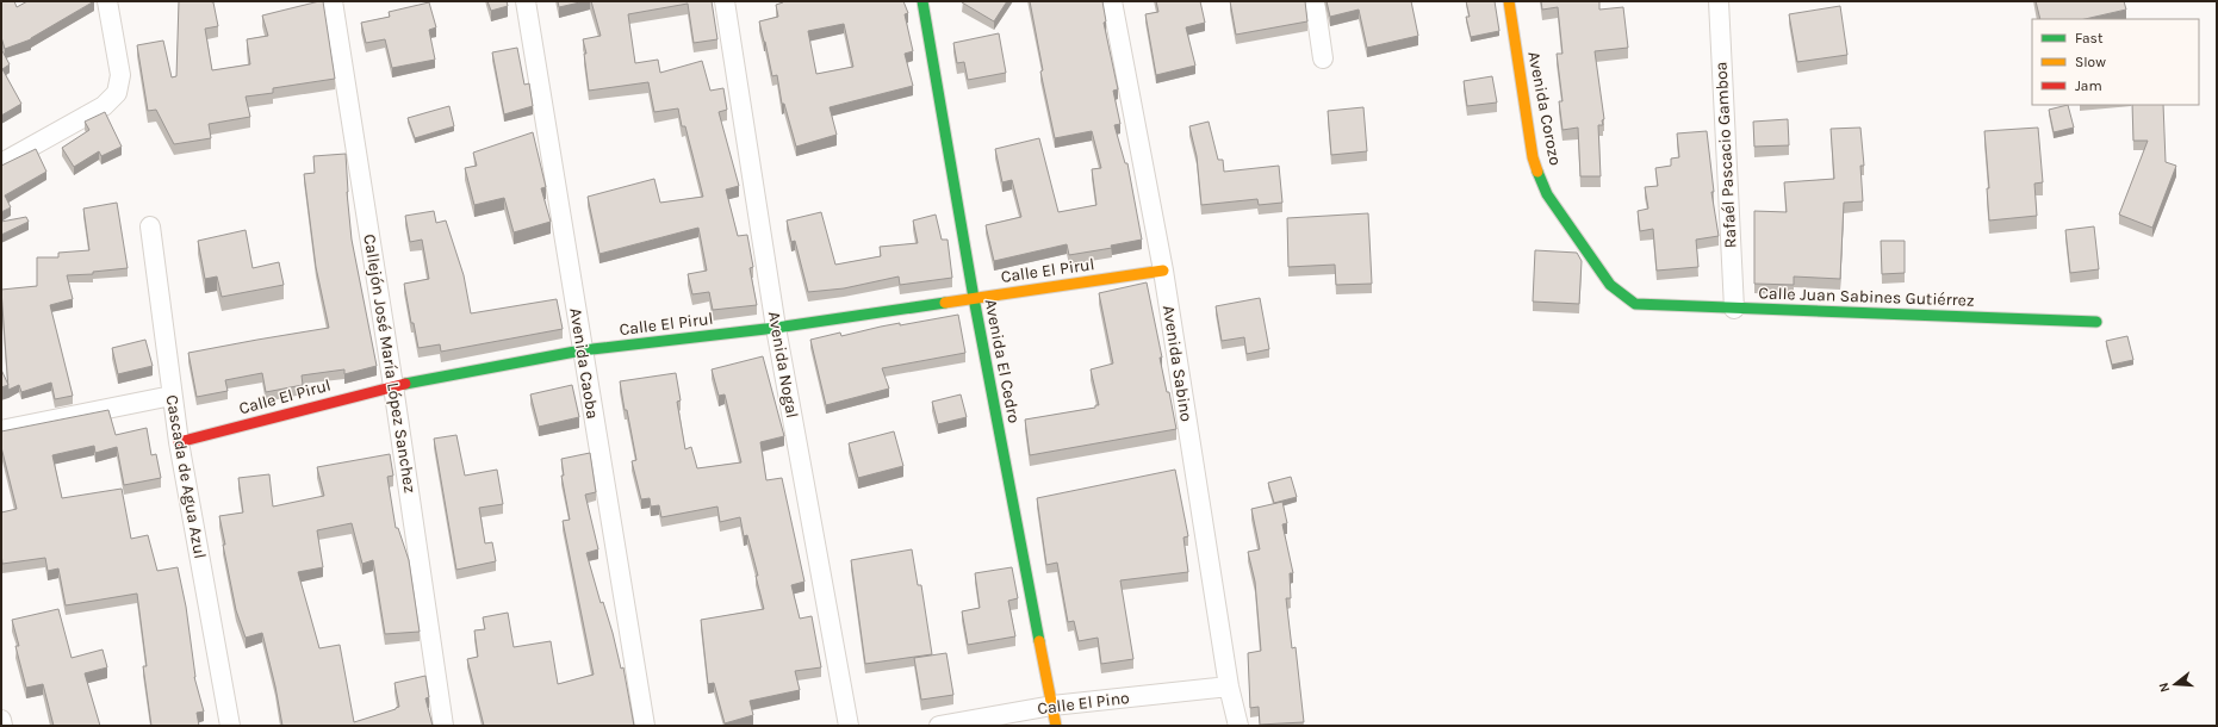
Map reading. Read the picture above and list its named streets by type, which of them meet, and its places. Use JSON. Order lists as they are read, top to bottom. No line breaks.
{"streets":{"street":["Avenida Corozo","Rafaél Pascacio Gamboa","Calle El Pirul","Calle Juan Sabines Gutiérrez","Avenida El Cedro","Callejón José María López Sanchez","Avenida Caoba","Avenida Sabino","Avenida Nogal","Cascada de Agua Azul","Calle El Pino"]},"crossings":[["Avenida Corozo","Calle Juan Sabines Gutiérrez"],["Rafaél Pascacio Gamboa","Calle Juan Sabines Gutiérrez"],["Calle El Pirul","Avenida El Cedro"],["Calle El Pirul","Callejón José María López Sanchez"],["Calle El Pirul","Avenida Caoba"],["Calle El Pirul","Avenida Sabino"],["Calle El Pirul","Avenida Nogal"],["Calle El Pirul","Cascada de Agua Azul"],["Avenida El Cedro","Calle El Pino"],["Avenida Sabino","Calle El Pino"]],"legend":["Fast","Slow","Jam"],"north":"left"}
